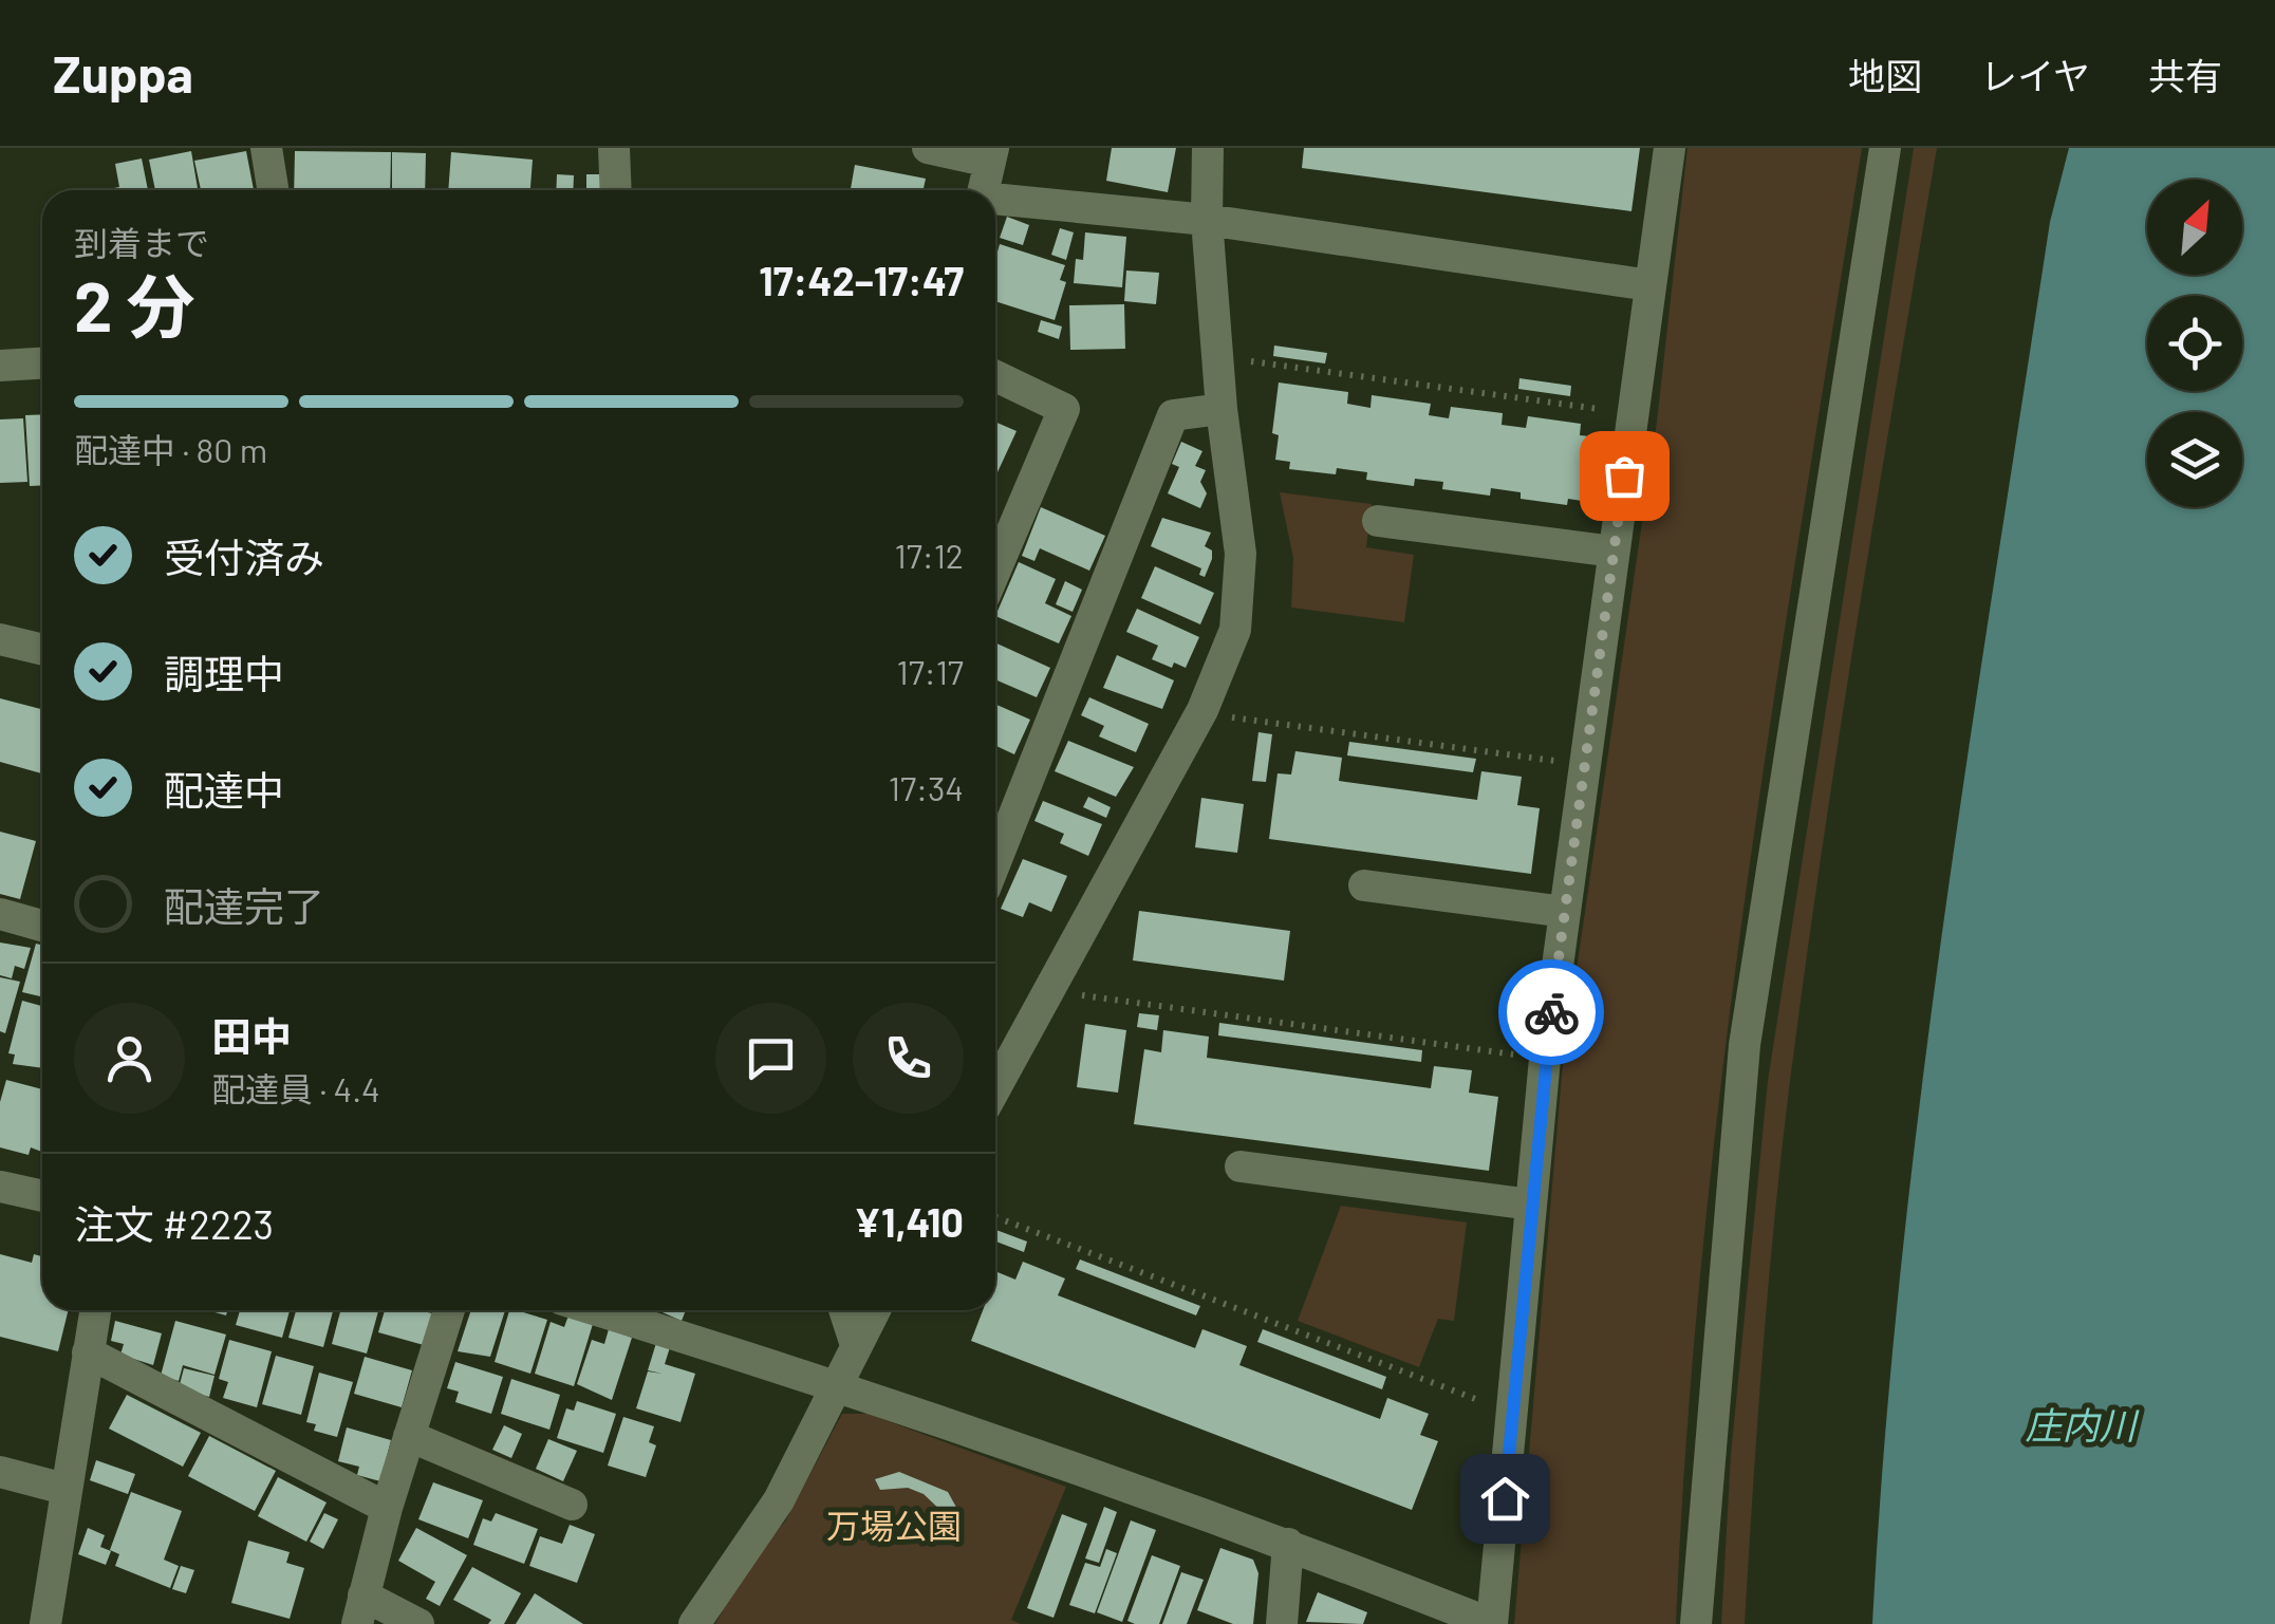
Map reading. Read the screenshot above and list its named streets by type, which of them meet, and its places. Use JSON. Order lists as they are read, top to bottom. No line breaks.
{"water":["庄内川"],"parks":["万場公園"],"north":"top right","page":{"header":"Zuppa","nav":["地図","レイヤ","共有"],"heading":["2 分","到着まで","17:42–17:47"],"panel":["田中","配達員 · 4.4","注文 #2223","¥1,410"],"bar":"配達中 · 80 m","list":[["受付済み","17:12"],["調理中","17:17"],["配達中","17:34"],"配達完了"]}}
